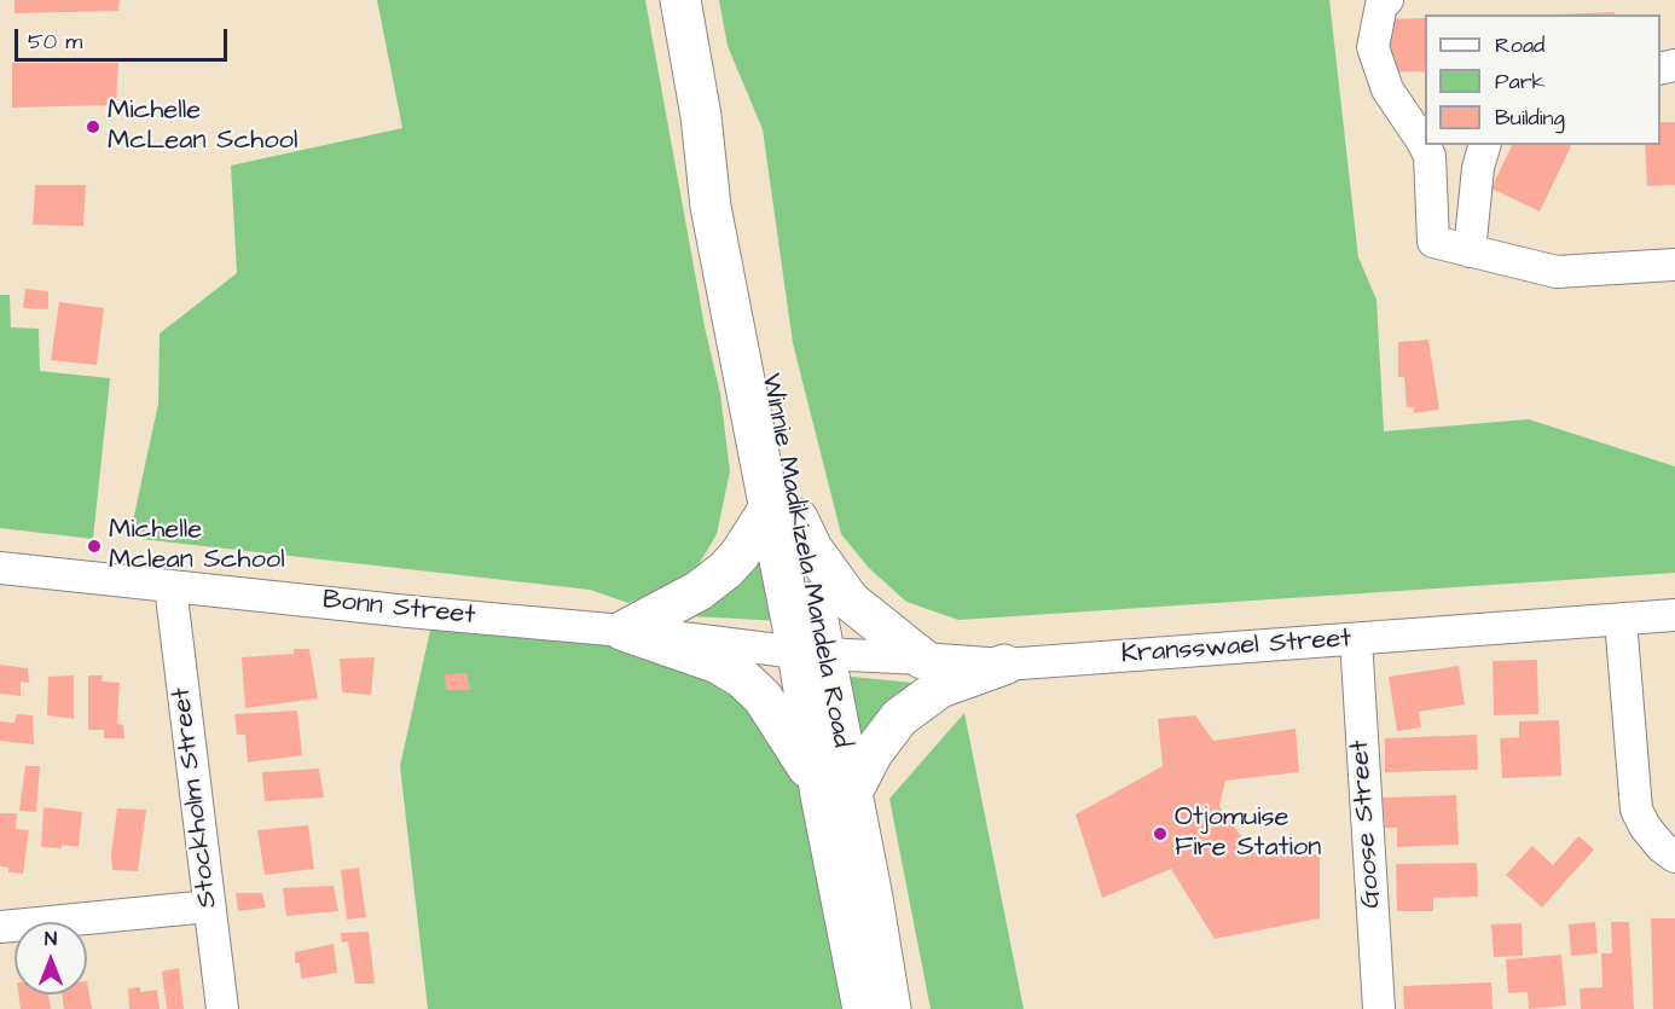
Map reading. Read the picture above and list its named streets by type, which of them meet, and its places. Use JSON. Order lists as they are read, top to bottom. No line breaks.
{"streets":{"main road":["Winnie Madikizela Mandela Road"],"street":["Bonn Street","Kransswael Street","Stockholm Street","Goose Street"]},"crossings":[["Winnie Madikizela Mandela Road","Bonn Street"],["Winnie Madikizela Mandela Road","Kransswael Street"],["Bonn Street","Kransswael Street"],["Bonn Street","Stockholm Street"],["Kransswael Street","Goose Street"]],"places":["Michelle McLean School","Michelle Mclean School","Otjomuise Fire Station"],"legend":["Road","Park","Building"],"scale_bar":"50 m","north":"top"}
